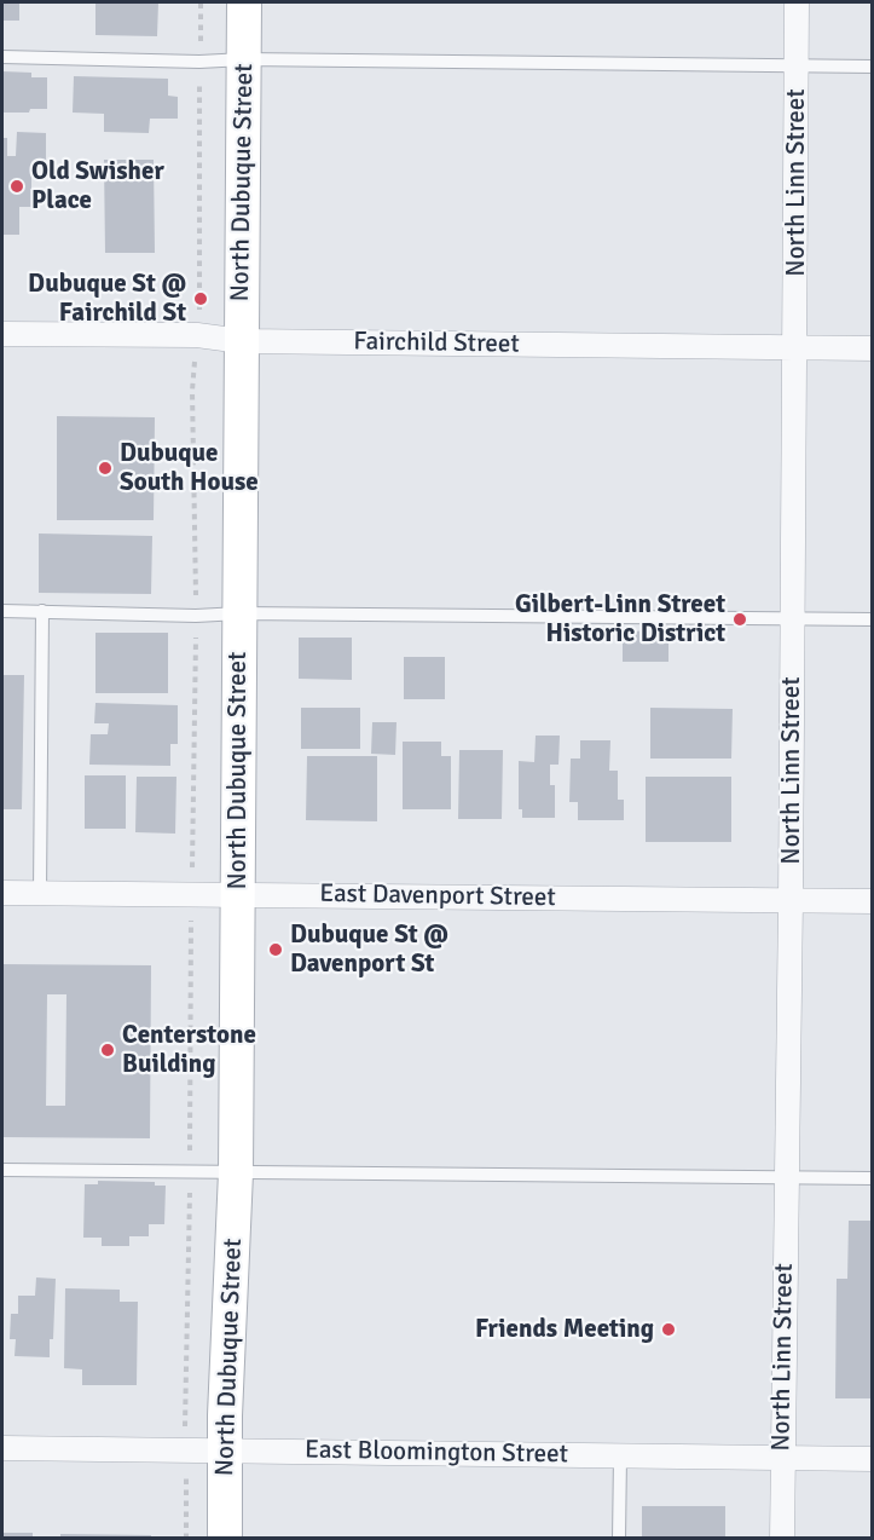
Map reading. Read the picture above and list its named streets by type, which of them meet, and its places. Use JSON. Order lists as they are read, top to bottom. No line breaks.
{"streets":{"main road":["North Dubuque Street"],"street":["North Linn Street","Fairchild Street","East Davenport Street","East Bloomington Street"]},"crossings":[["North Dubuque Street","Fairchild Street"],["North Dubuque Street","East Davenport Street"],["North Dubuque Street","East Bloomington Street"],["North Linn Street","Fairchild Street"],["North Linn Street","East Davenport Street"],["North Linn Street","East Bloomington Street"]],"places":["Old Swisher Place","Dubuque St @ Fairchild St","Dubuque South House","Gilbert-Linn Street Historic District","Dubuque St @ Davenport St","Centerstone Building","Friends Meeting"]}
